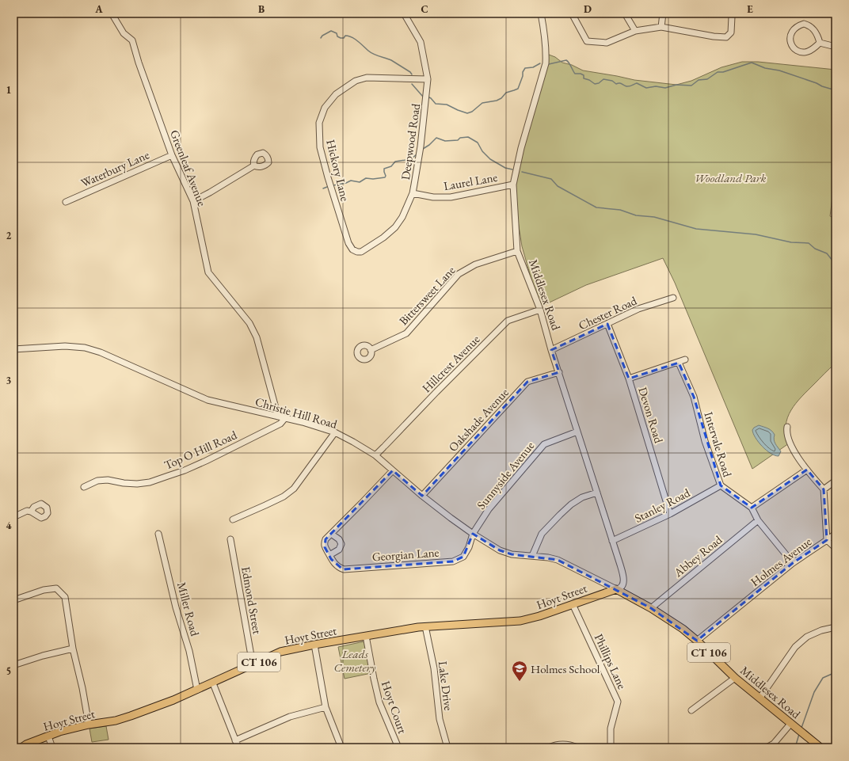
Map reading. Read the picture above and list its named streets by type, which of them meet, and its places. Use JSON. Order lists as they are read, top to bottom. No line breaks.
{"streets":{"main road":["Middlesex Road","Hoyt Street","CT 106"],"street":["Deepwood Road","Greenleaf Avenue","Waterbury Lane","Hickory Lane","Laurel Lane","Bittersweet Lane","Chester Road","Hillcrest Avenue","Christie Hill Road","Devon Road","Oakshade Avenue","Intervale Road","Top O Hill Road","Sunnyside Avenue","Stanley Road","Georgian Lane","Abbey Road","Holmes Avenue","Edmond Street","Miller Road","Phillips Lane","Lake Drive","Hoyt Court"]},"crossings":[["Deepwood Road","Hickory Lane"],["Deepwood Road","Laurel Lane"],["Greenleaf Avenue","Waterbury Lane"],["Greenleaf Avenue","Christie Hill Road"],["Laurel Lane","Middlesex Road"],["Middlesex Road","Bittersweet Lane"],["Middlesex Road","Chester Road"],["Middlesex Road","Hillcrest Avenue"],["Middlesex Road","Christie Hill Road"],["Middlesex Road","Oakshade Avenue"],["Middlesex Road","Sunnyside Avenue"],["Middlesex Road","Stanley Road"],["Middlesex Road","Abbey Road"],["Middlesex Road","Holmes Avenue"],["Middlesex Road","Hoyt Street"],["Chester Road","Devon Road"],["Hillcrest Avenue","Christie Hill Road"],["Christie Hill Road","Oakshade Avenue"],["Christie Hill Road","Top O Hill Road"],["Christie Hill Road","Sunnyside Avenue"],["Christie Hill Road","Georgian Lane"],["Christie Hill Road","Hoyt Street"],["Devon Road","Stanley Road"],["Intervale Road","Stanley Road"],["Intervale Road","Abbey Road"],["Intervale Road","Holmes Avenue"],["Sunnyside Avenue","Georgian Lane"],["Hoyt Street","Edmond Street"],["Hoyt Street","Miller Road"],["Hoyt Street","Phillips Lane"],["Hoyt Street","Lake Drive"],["Hoyt Street","Hoyt Court"]],"parks":["Woodland Park","Leads Cemetery"],"places":{"school or university":["Holmes School"]},"grid":{"columns":["A","B","C","D","E"],"rows":["1","2","3","4","5"]}}
